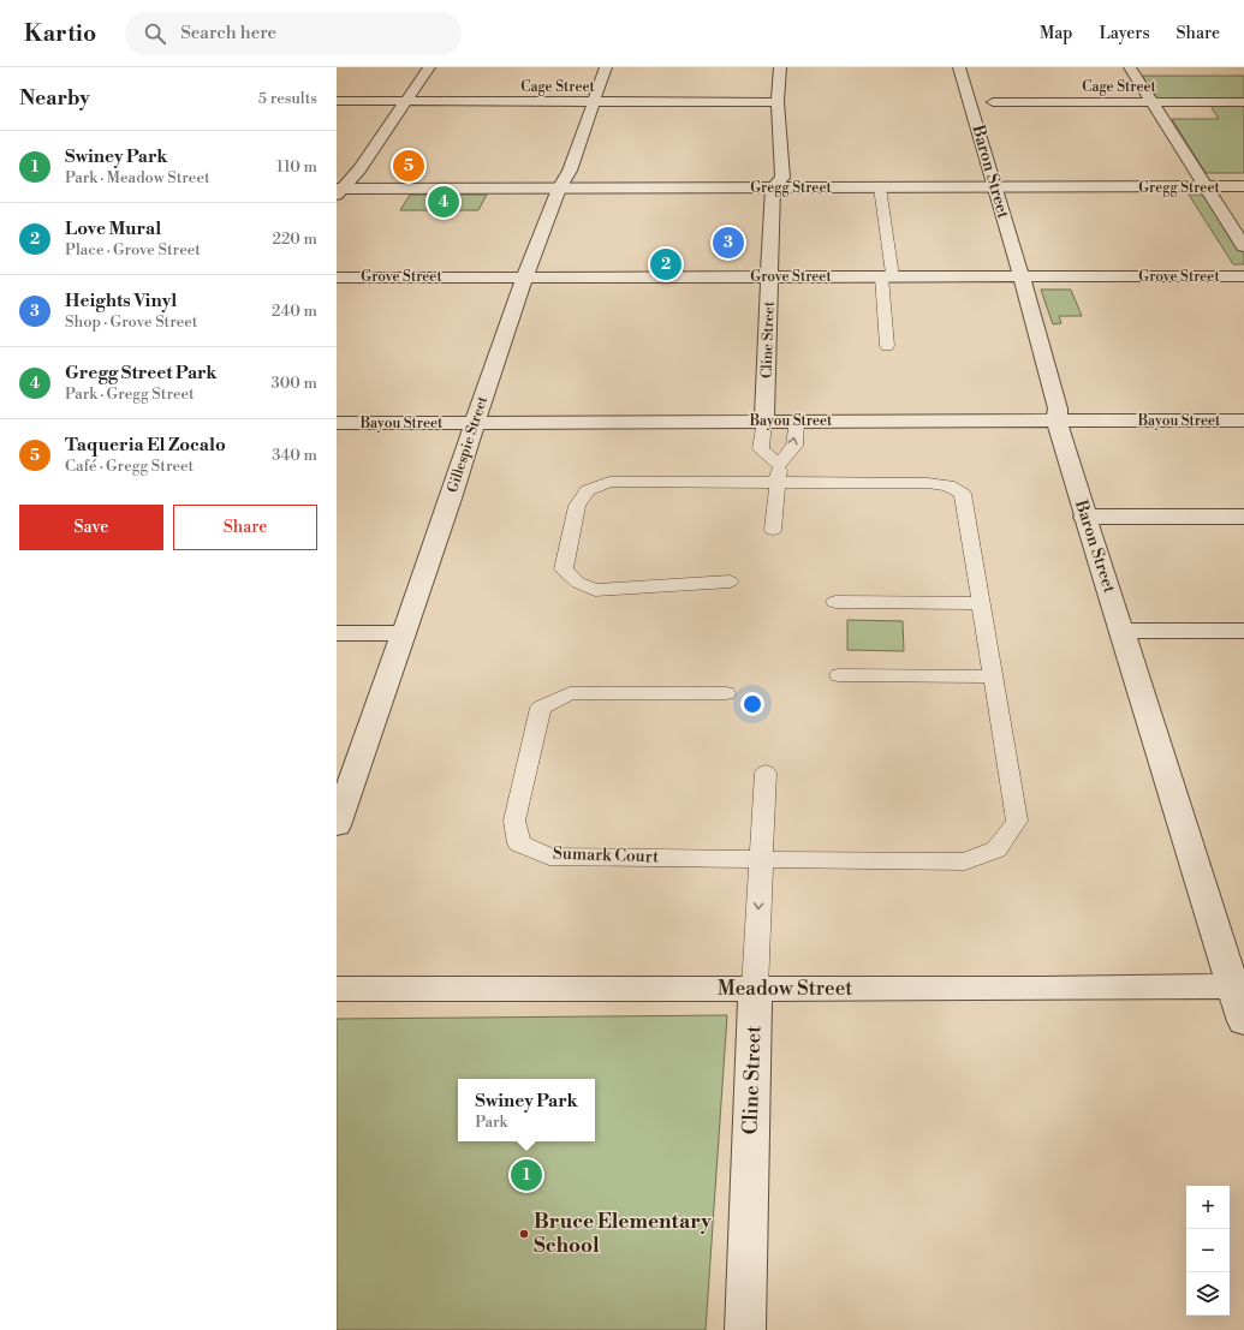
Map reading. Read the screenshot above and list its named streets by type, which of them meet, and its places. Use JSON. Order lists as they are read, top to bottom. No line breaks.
{"streets":{"street":["Cage Street","Baron Street","Gregg Street","Grove Street","Cline Street","Bayou Street","Gillespie Street","Meadow Street"],"lane":["Sumark Court"]},"crossings":[["Cage Street","Cline Street"],["Cage Street","Gillespie Street"],["Baron Street","Gregg Street"],["Baron Street","Grove Street"],["Baron Street","Bayou Street"],["Baron Street","Meadow Street"],["Gregg Street","Cline Street"],["Gregg Street","Gillespie Street"],["Grove Street","Cline Street"],["Grove Street","Gillespie Street"],["Cline Street","Bayou Street"],["Cline Street","Sumark Court"],["Cline Street","Meadow Street"],["Bayou Street","Gillespie Street"]],"places":["Bruce Elementary School"],"page":{"header":"Kartio","search":"Search here","nav":["Map","Layers","Share"],"heading":["Nearby","5 results"],"list":[{"mark":"1","name":"Swiney Park","note":"Park · Meadow Street","value":"110 m"},{"mark":"2","name":"Love Mural","note":"Place · Grove Street","value":"220 m"},{"mark":"3","name":"Heights Vinyl","note":"Shop · Grove Street","value":"240 m"},{"mark":"4","name":"Gregg Street Park","note":"Park · Gregg Street","value":"300 m"},{"mark":"5","name":"Taqueria El Zocalo","note":"Café · Gregg Street","value":"340 m"}],"pins":["5","4","3","2","1"],"buttons":["Save","Share"],"popup":["Swiney Park","Park"],"map_buttons":["+","−"]}}
